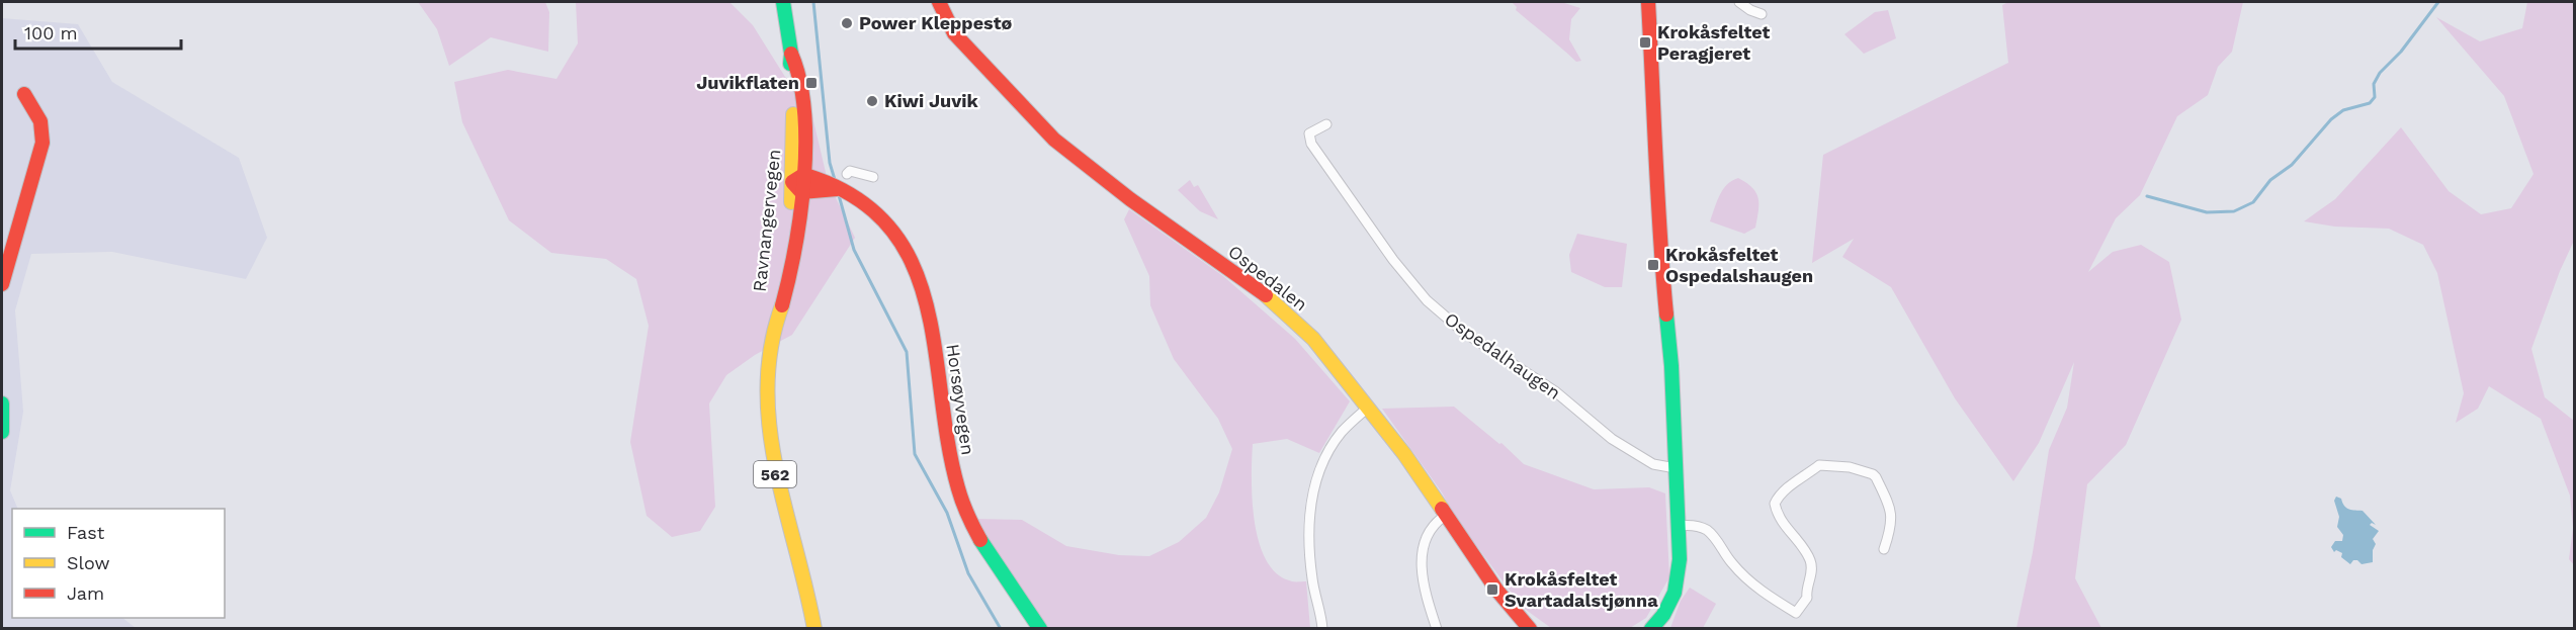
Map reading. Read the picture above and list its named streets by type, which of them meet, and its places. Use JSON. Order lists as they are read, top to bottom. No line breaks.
{"streets":{"street":["Ravnangervegen","Ospedalen","Ospedalhaugen","Horsøyvegen","562"]},"crossings":[["Ravnangervegen","Horsøyvegen"]],"places":{"other":["Power Kleppestø","Kiwi Juvik"],"transit":["Krokåsfeltet Peragjeret","Juvikflaten","Krokåsfeltet Ospedalshaugen","Krokåsfeltet Svartadalstjønna"]},"legend":["Fast","Slow","Jam"],"scale_bar":"100 m"}
